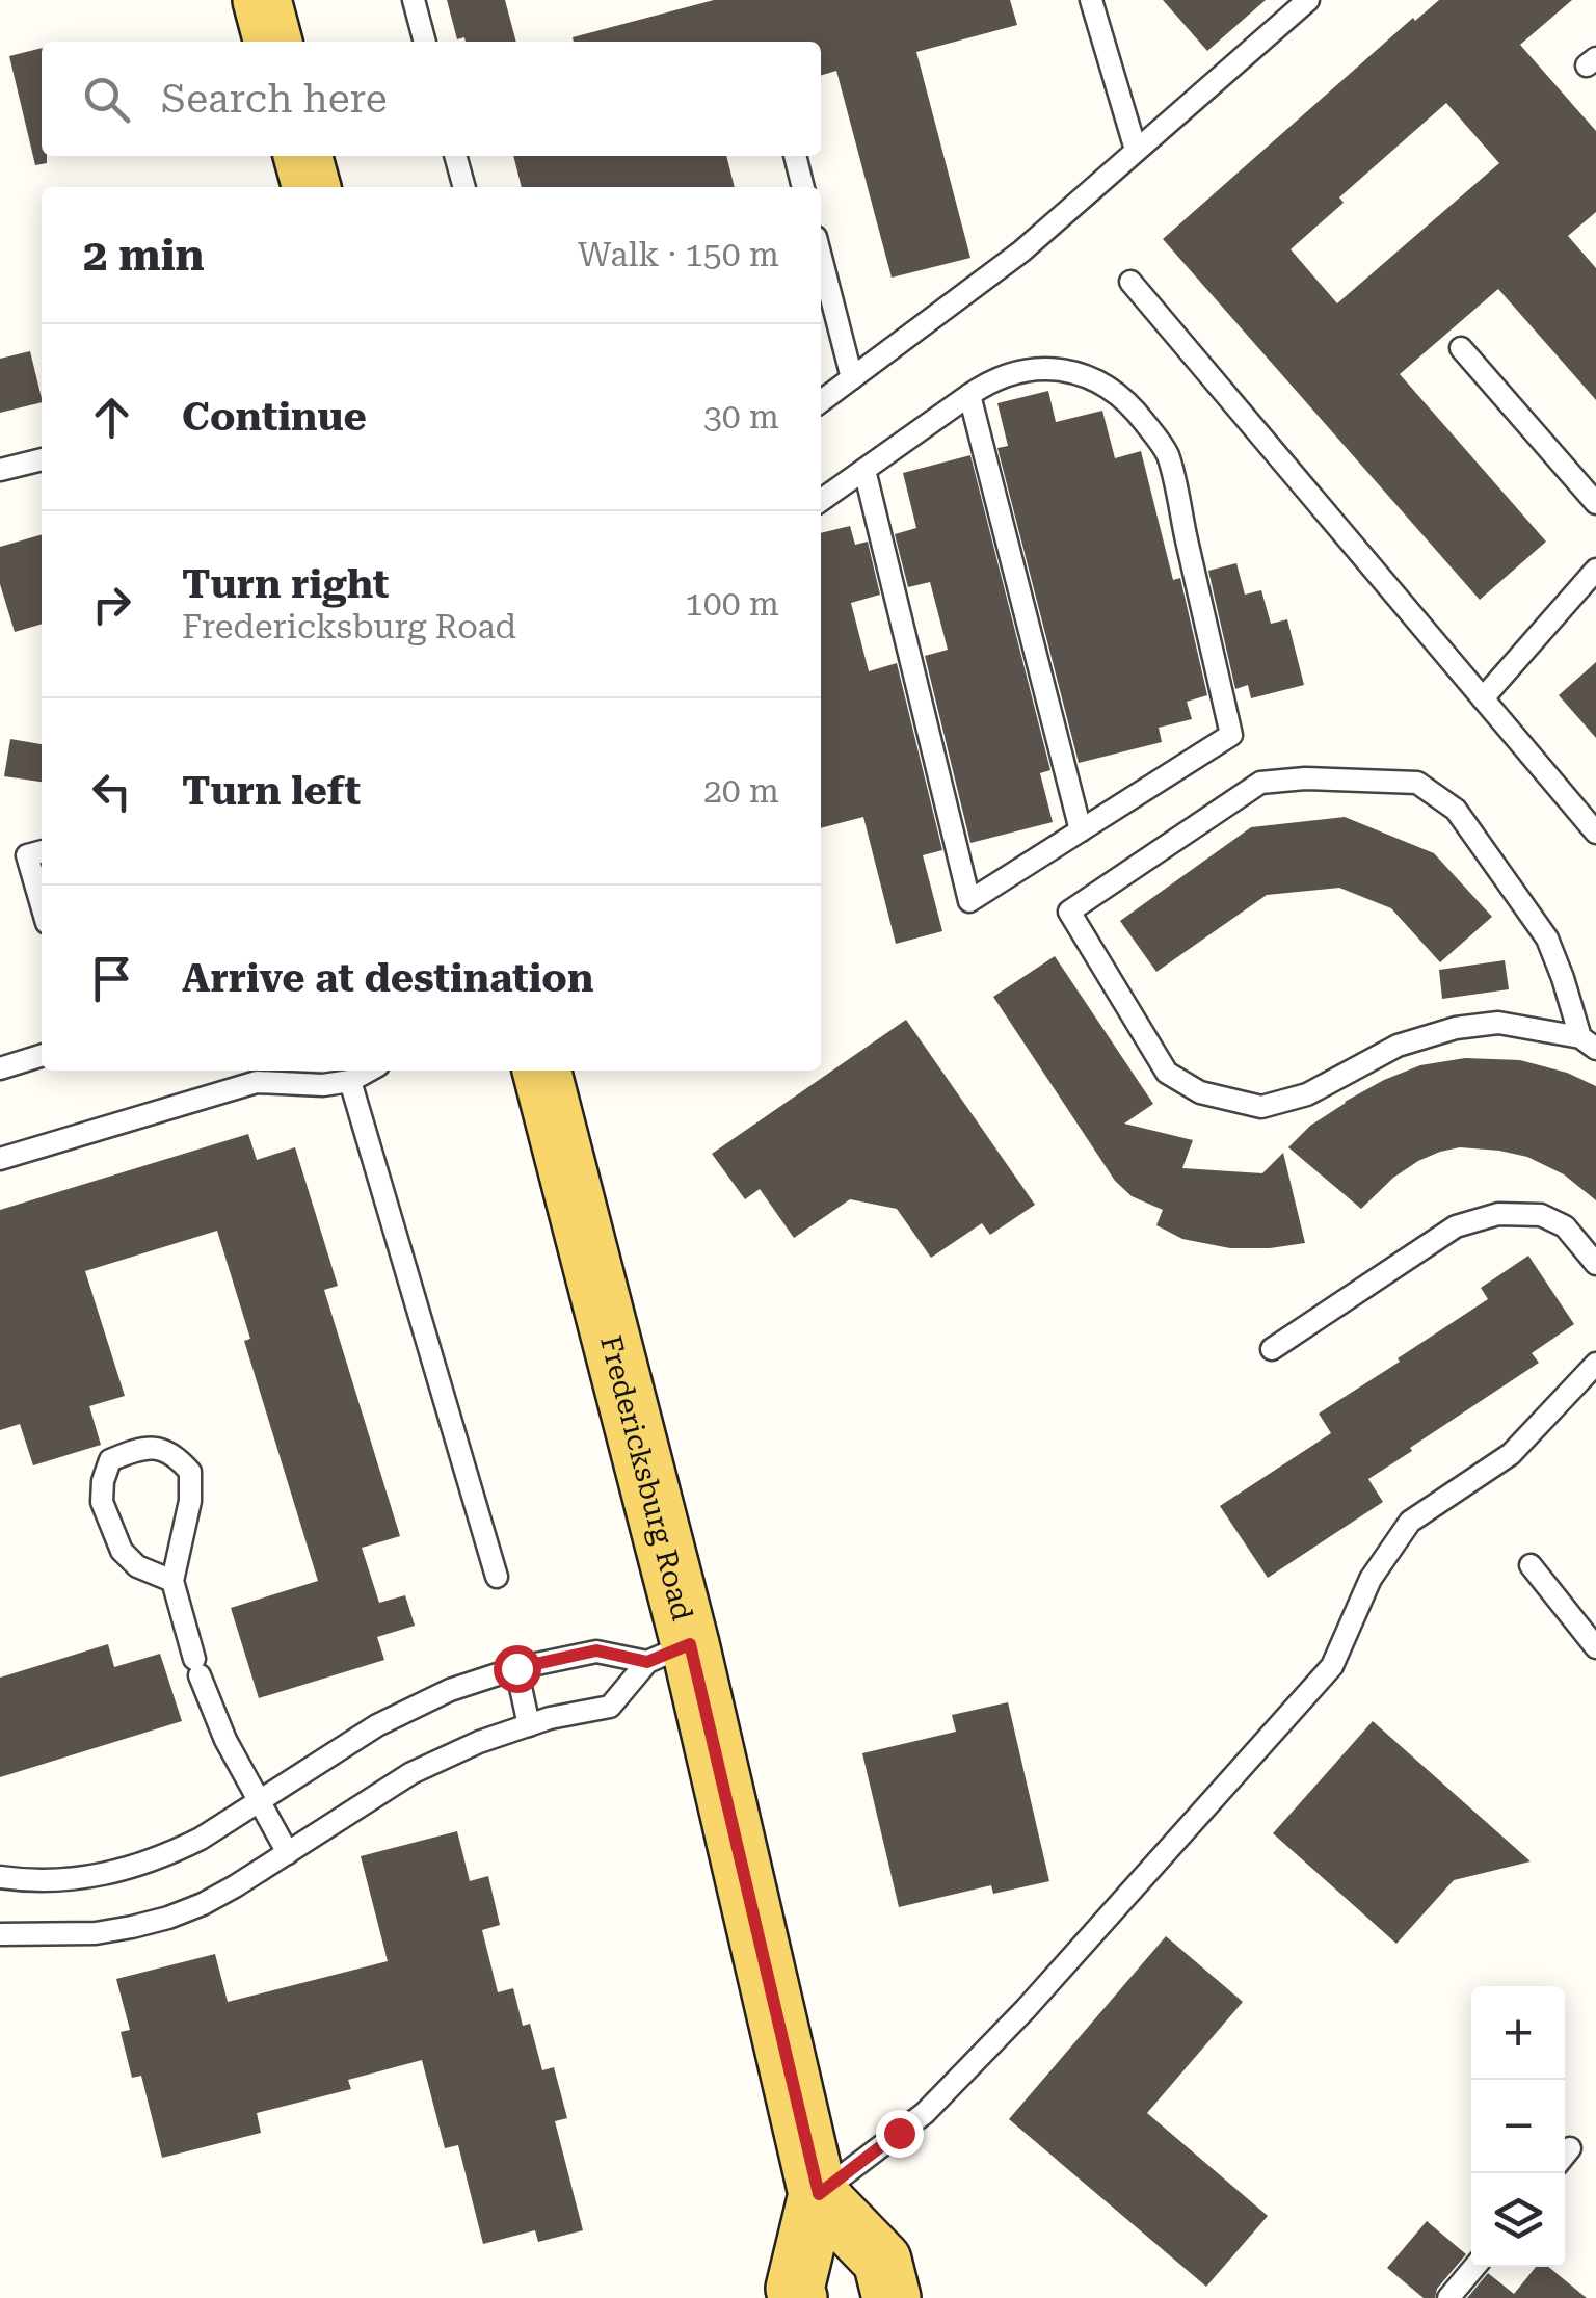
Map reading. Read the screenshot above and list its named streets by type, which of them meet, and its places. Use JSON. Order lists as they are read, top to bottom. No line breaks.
{"streets":{"main road":["Fredericksburg Road"]},"page":{"search":"Search here","heading":["2 min","Walk · 150 m"],"list":[["Continue","30 m"],["Turn right","Fredericksburg Road","100 m"],["Turn left","20 m"],"Arrive at destination"],"map_buttons":["+","−"]}}
